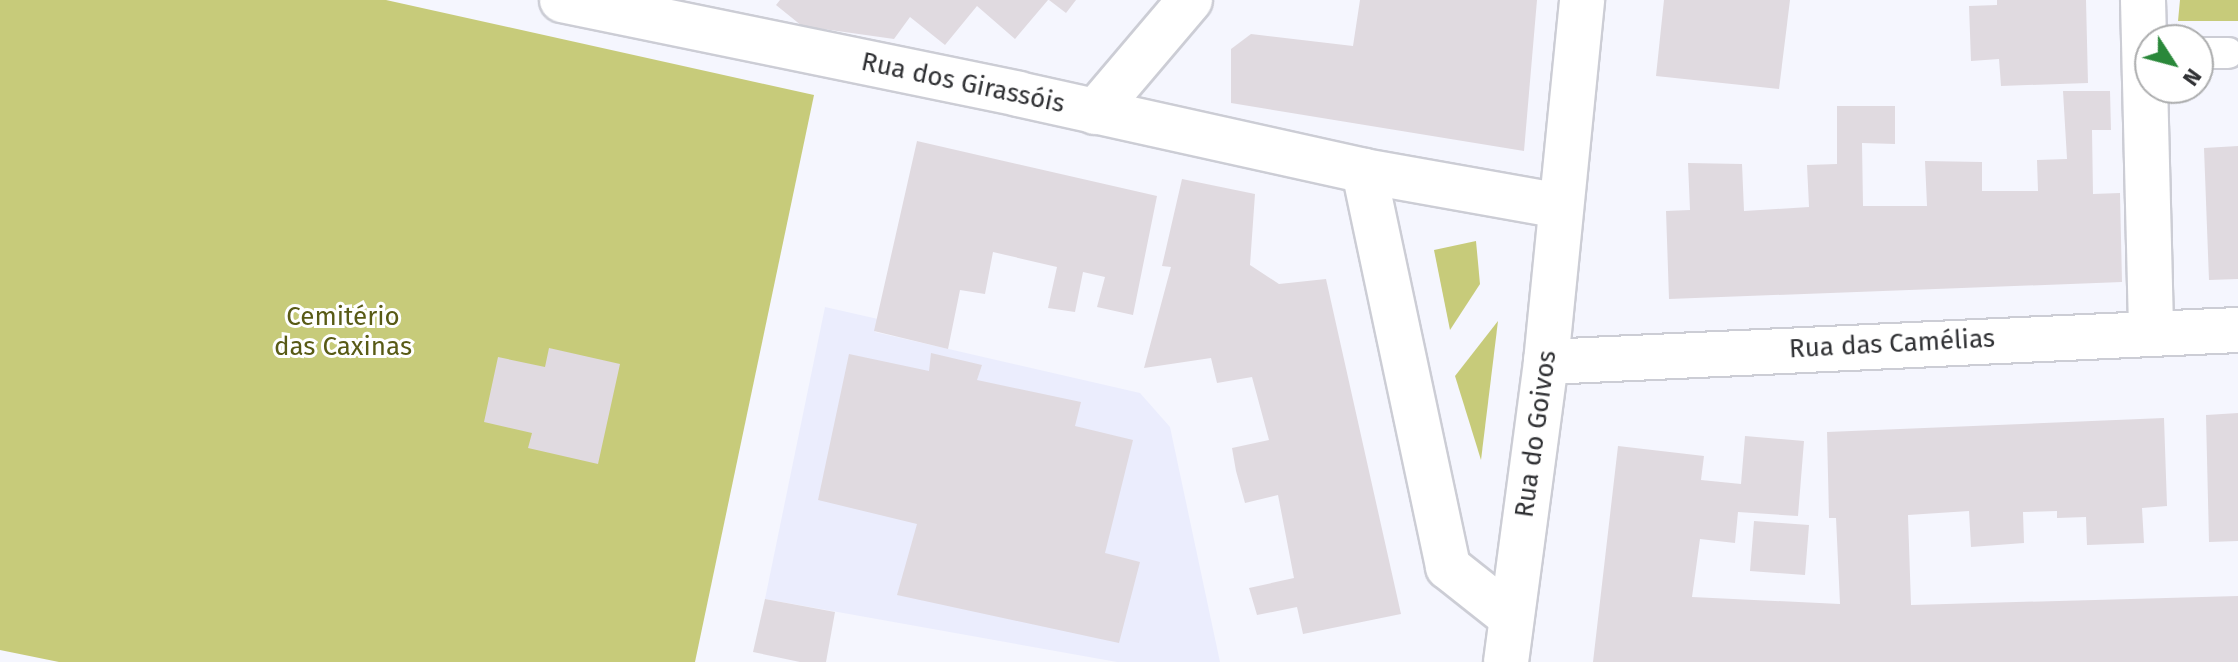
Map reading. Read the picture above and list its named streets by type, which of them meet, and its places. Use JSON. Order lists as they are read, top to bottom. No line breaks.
{"streets":{"street":["Rua dos Girassóis","Rua das Camélias","Rua do Goivos"]},"crossings":[["Rua dos Girassóis","Rua do Goivos"],["Rua das Camélias","Rua do Goivos"]],"parks":["Cemitério das Caxinas"],"north":"bottom right"}
